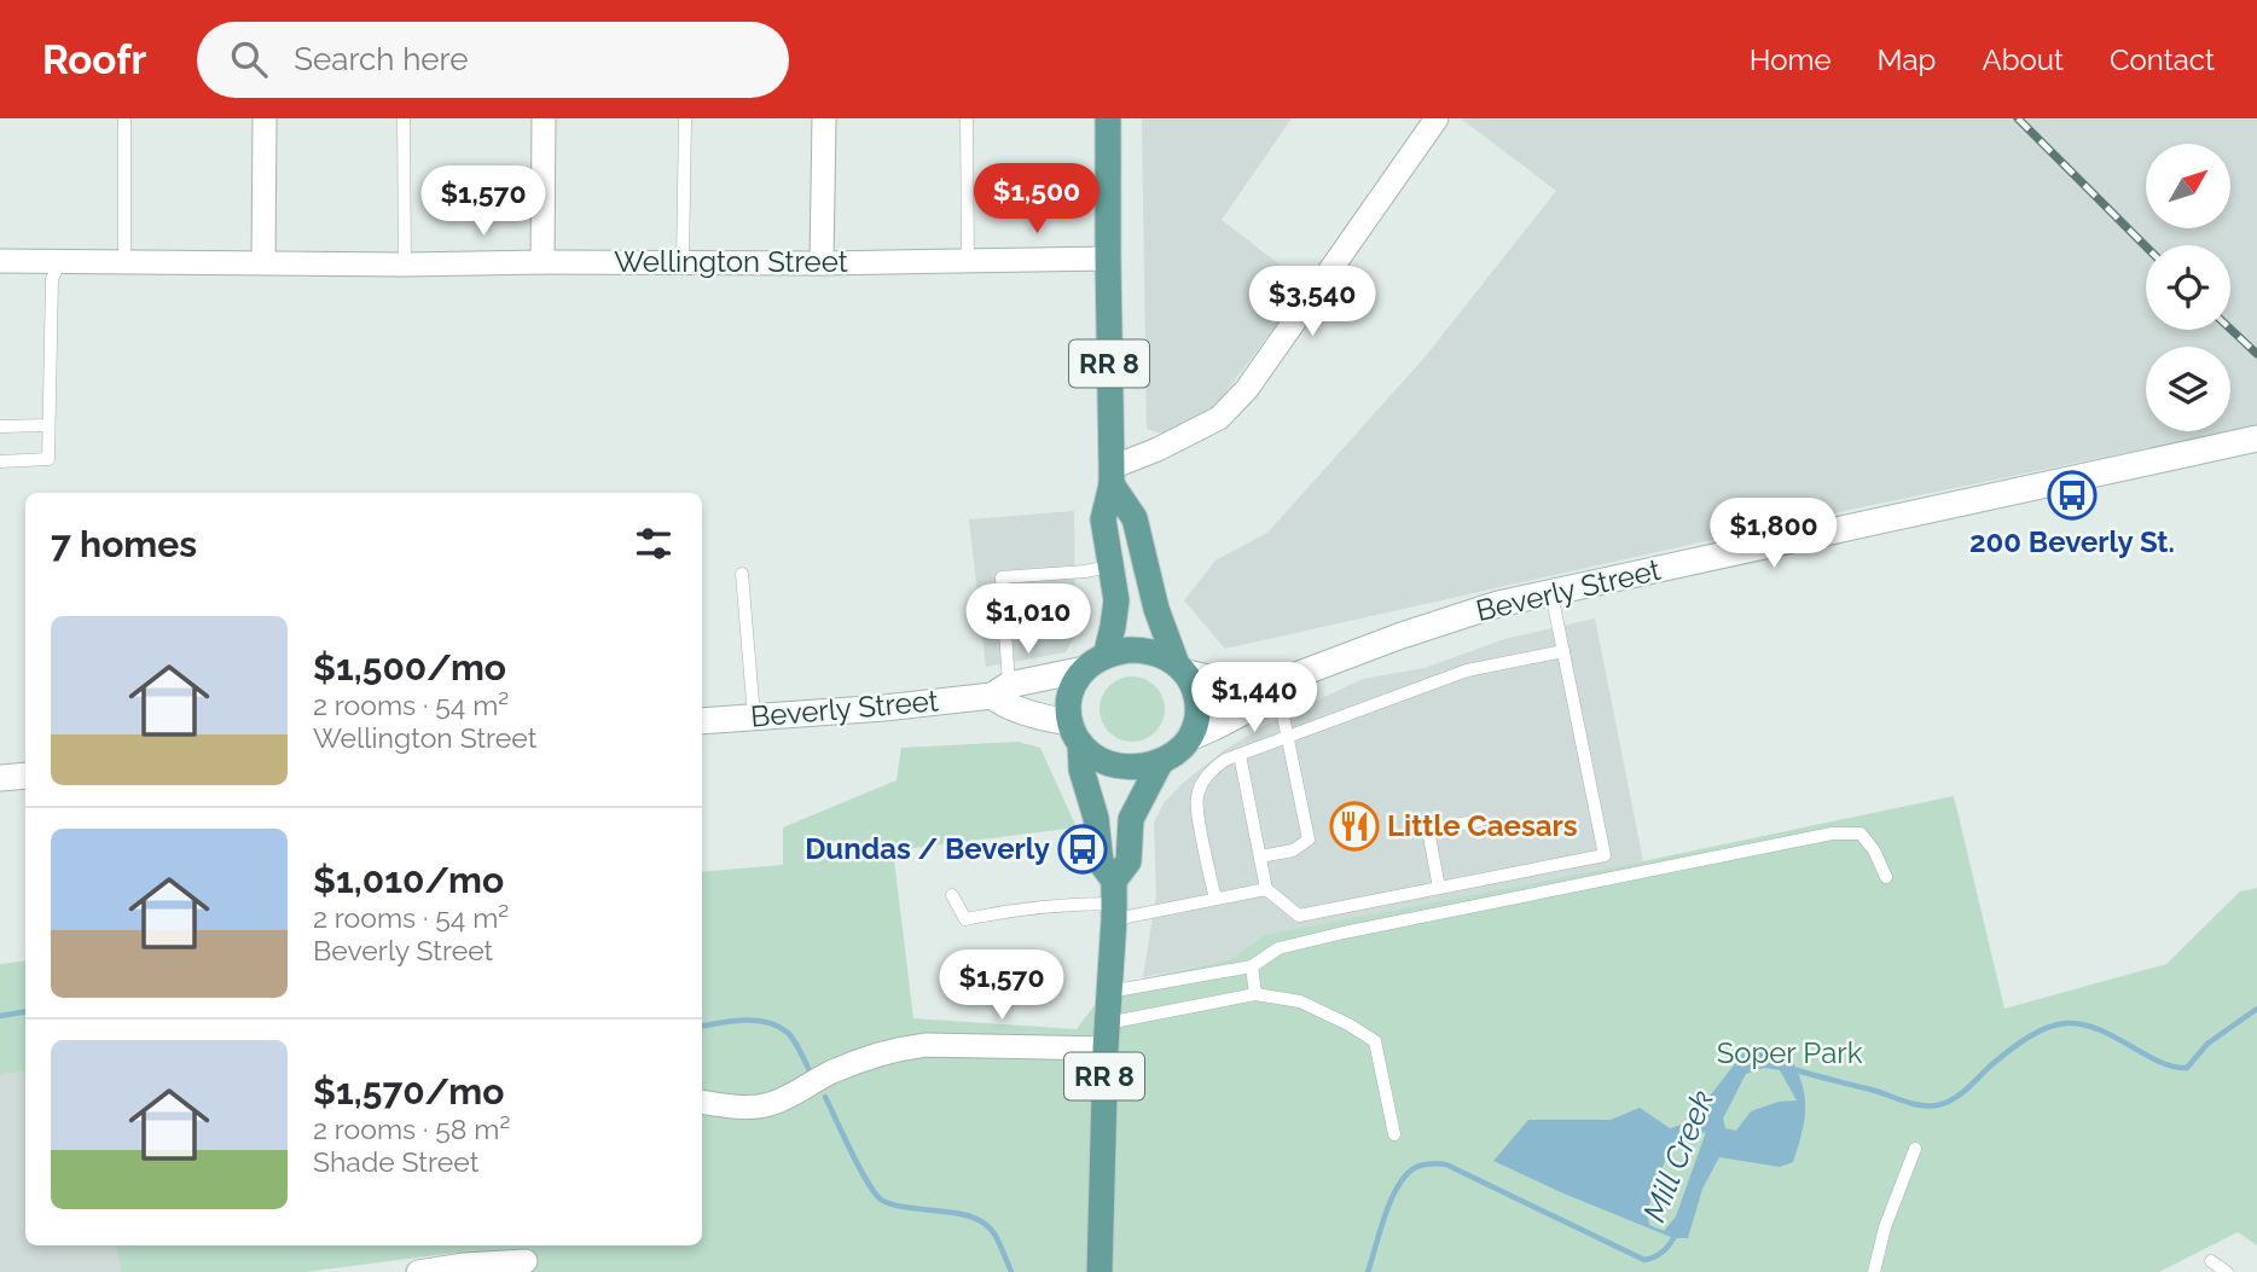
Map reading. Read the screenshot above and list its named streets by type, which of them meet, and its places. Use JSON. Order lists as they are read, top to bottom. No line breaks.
{"streets":{"main road":["RR 8","Beverly Street"],"street":["Wellington Street"]},"crossings":[["Wellington Street","RR 8"],["RR 8","Beverly Street"]],"water":["Mill Creek"],"parks":["Soper Park"],"places":{"bus stop":["200 Beverly St.","Dundas / Beverly"],"restaurant":["Little Caesars"]},"north":"top right","page":{"header":"Roofr","search":"Search here","nav":["Home","Map","About","Contact"],"price":["$1,500","$1,570","$3,540","$1,800","$1,010","$1,440","$1,570"],"heading":"7 homes","list":[{"name":"$1,500/mo","note":"2 rooms · 54 m² · Wellington Street"},{"name":"$1,010/mo","note":"2 rooms · 54 m² · Beverly Street"},{"name":"$1,570/mo","note":"2 rooms · 58 m² · Shade Street"}]}}
